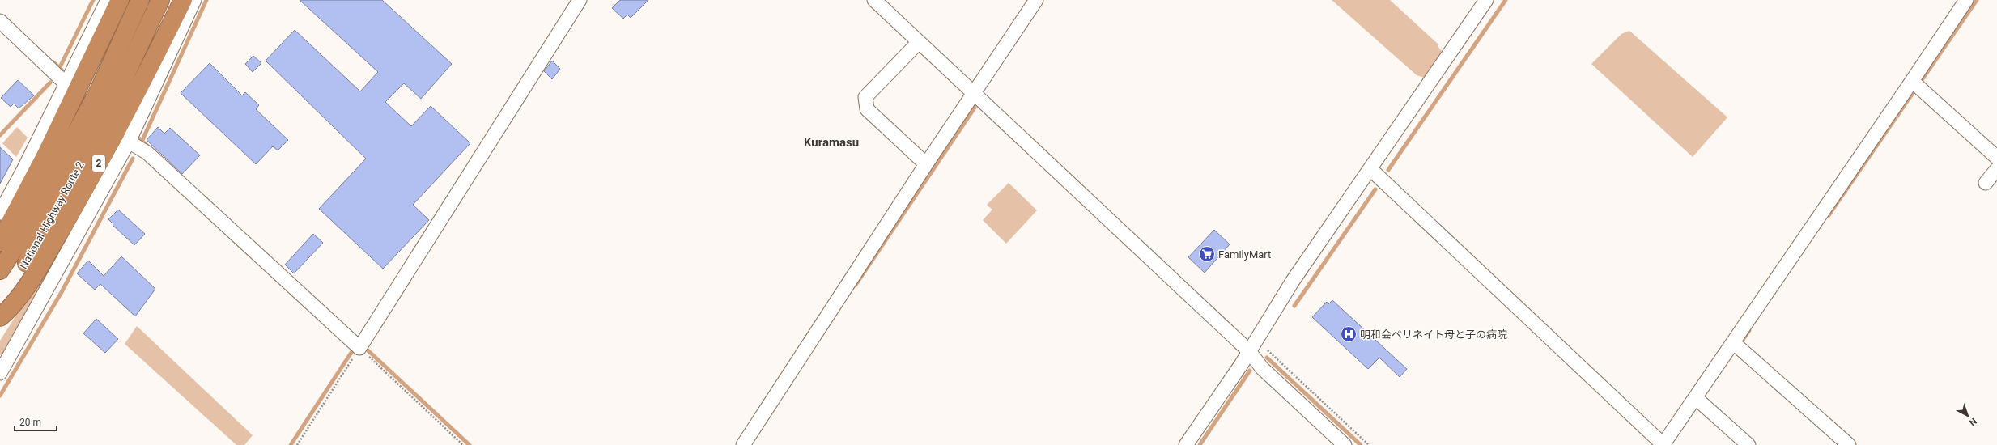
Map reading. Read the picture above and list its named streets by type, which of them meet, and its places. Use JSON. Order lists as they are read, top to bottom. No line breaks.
{"streets":{"highway":["2","National Highway Route 2"]},"districts":["Kuramasu"],"places":{"supermarket":["FamilyMart"],"hospital":["明和会ペリネイト母と子の病院"]},"scale_bar":"20 m","north":"bottom right"}
